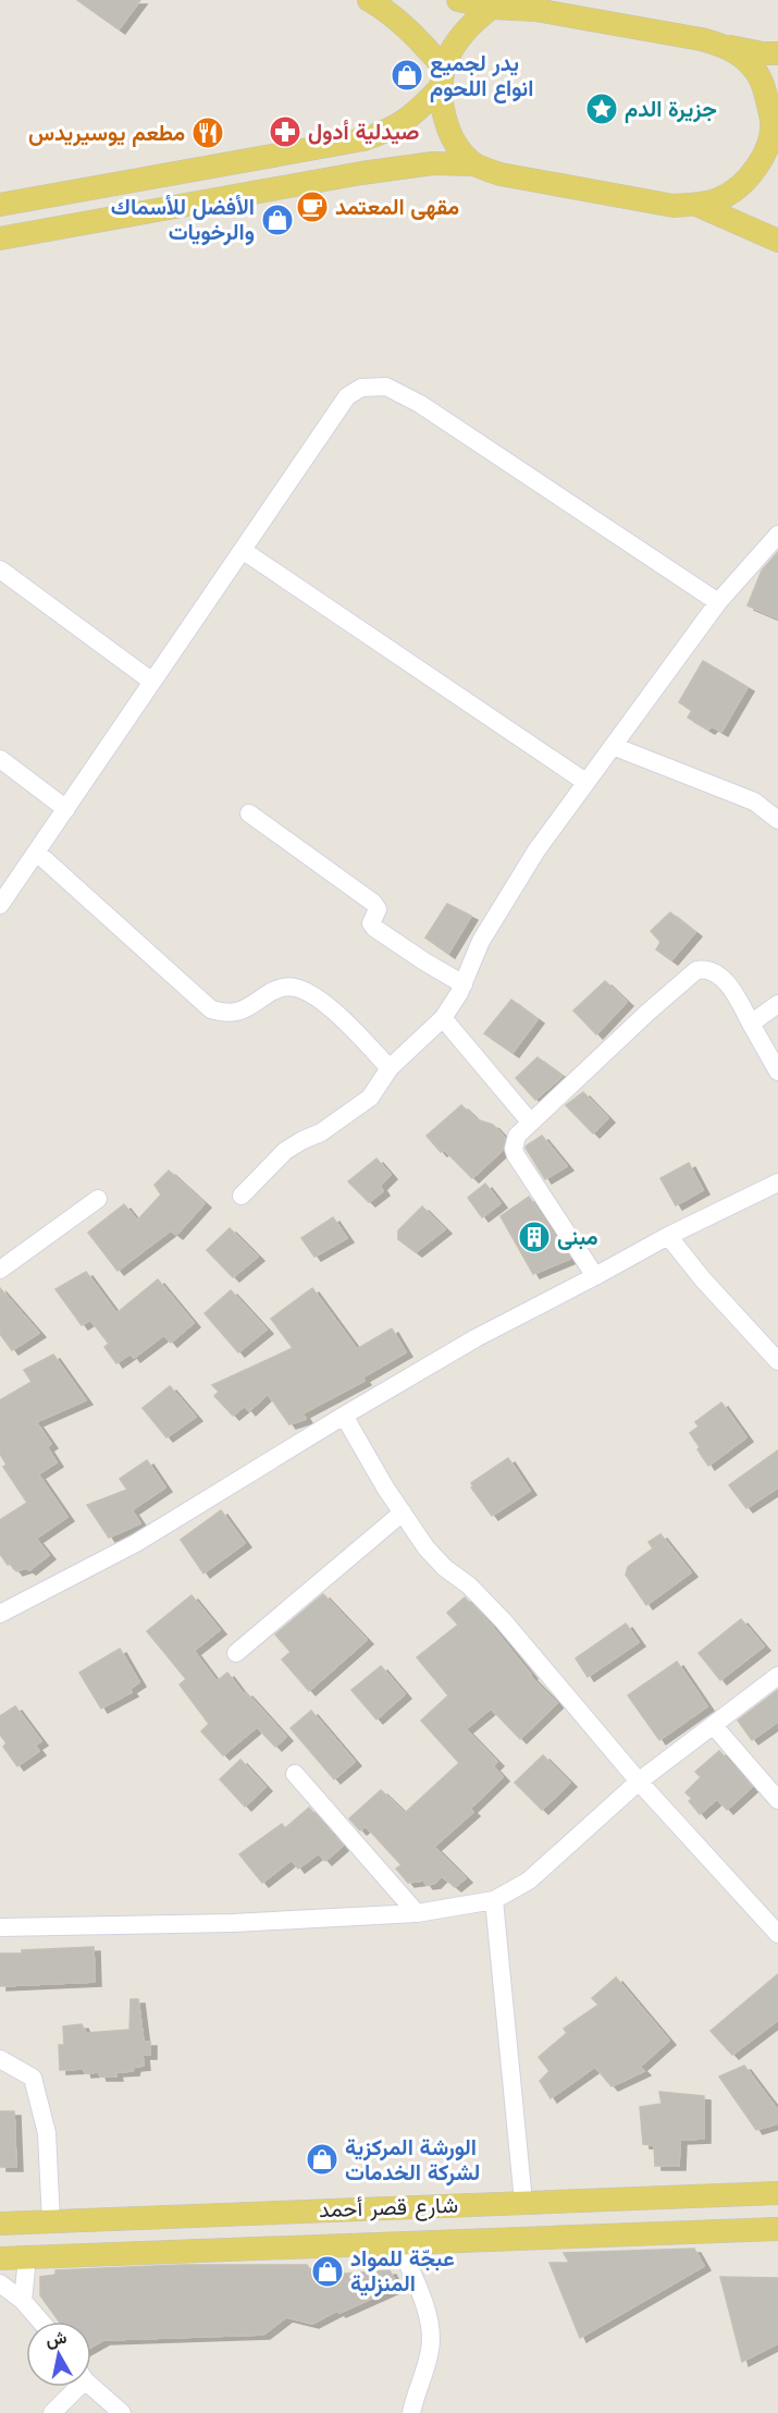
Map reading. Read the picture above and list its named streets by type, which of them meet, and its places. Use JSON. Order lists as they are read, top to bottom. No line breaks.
{"streets":{"main road":["شارع قصر أحمد"]},"places":{"shop":["يدر لجميع انواع اللحوم","الأفضل للأسماك والرخويات","الورشة المركزية لشركة الخدمات","عبجّة للمواد المنزلية"],"place":["جزيرة الدم"],"pharmacy":["صيدلية أدول"],"restaurant":["مطعم يوسيريدس"],"cafe":["مقهى المعتمد"],"building":["مبنى"]},"north":"top"}
